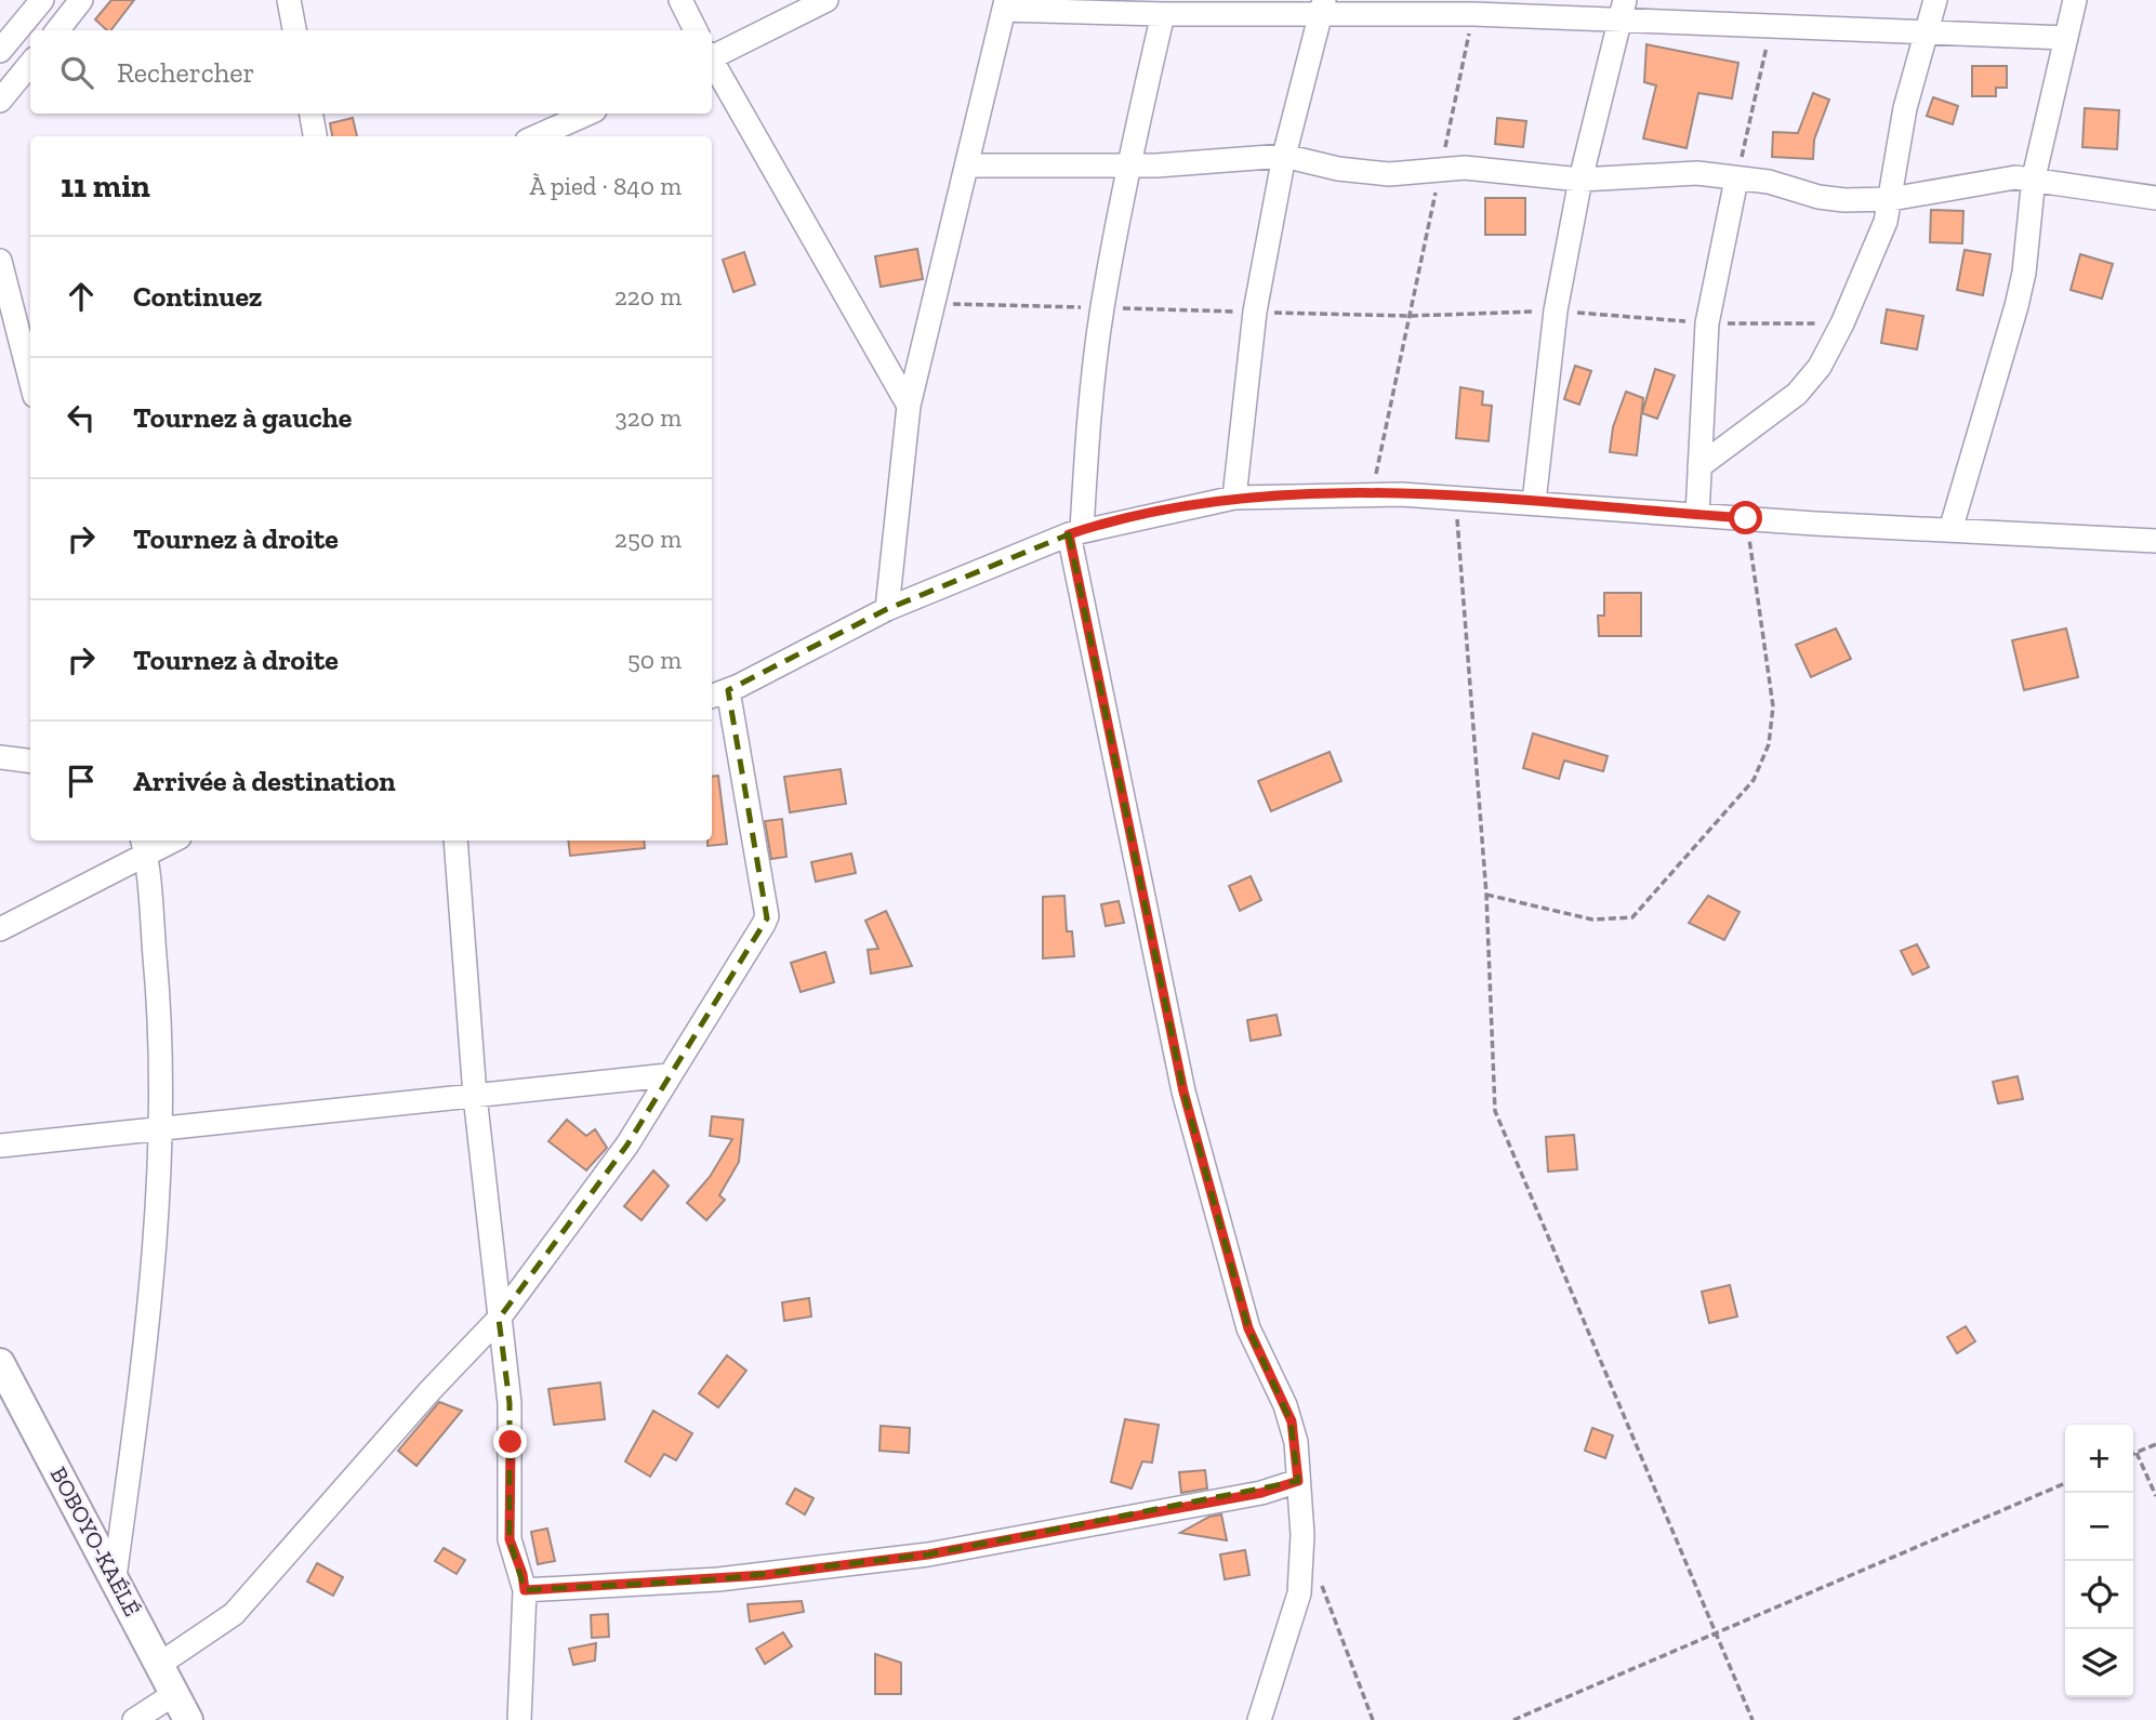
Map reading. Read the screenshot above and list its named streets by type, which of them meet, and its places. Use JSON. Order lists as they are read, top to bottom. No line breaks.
{"streets":{"main road":["BOBOYO-KAÉLÉ"]},"page":{"search":"Rechercher","heading":["11 min","À pied · 840 m"],"list":[["Continuez","220 m"],["Tournez à gauche","320 m"],["Tournez à droite","250 m"],["Tournez à droite","50 m"],"Arrivée à destination"],"map_buttons":["+","−"]}}
